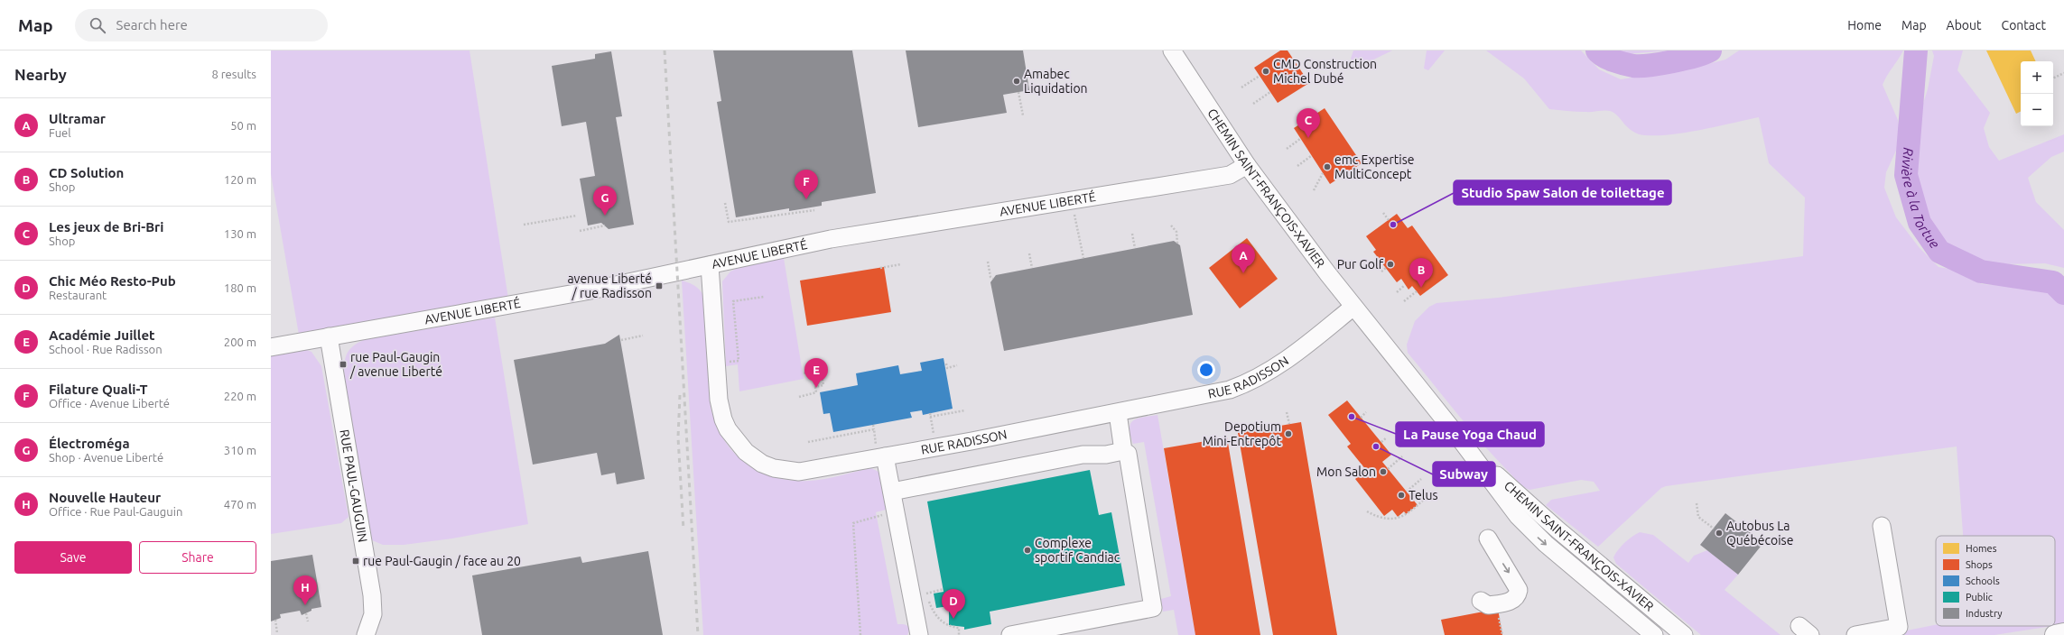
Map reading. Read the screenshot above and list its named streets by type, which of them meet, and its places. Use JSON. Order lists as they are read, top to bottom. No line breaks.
{"streets":{"street":["CHEMIN SAINT-FRANÇOIS-XAVIER","AVENUE LIBERTÉ","RUE RADISSON","RUE PAUL-GAUGUIN"]},"crossings":[["CHEMIN SAINT-FRANÇOIS-XAVIER","AVENUE LIBERTÉ"],["CHEMIN SAINT-FRANÇOIS-XAVIER","RUE RADISSON"],["AVENUE LIBERTÉ","RUE RADISSON"],["AVENUE LIBERTÉ","RUE PAUL-GAUGUIN"]],"water":["Rivière à la Tortue"],"places":{"other":["CMD Construction Michel Dubé","Amabec Liquidation","emc Expertise MultiConcept","Studio Spaw Salon de toilettage","Pur Golf","La Pause Yoga Chaud","Depotium Mini-Entrepôt","Subway","Mon Salon","Telus","Autobus La Québécoise","Complexe sportif Candiac"],"transit":["avenue Liberté / rue Radisson","rue Paul-Gaugin / avenue Liberté","rue Paul-Gaugin / face au 20"]},"legend":["Homes","Shops","Schools","Public","Industry"],"page":{"header":"Map","search":"Search here","nav":["Home","Map","About","Contact"],"heading":["Nearby","8 results"],"map_buttons":["+","−"],"list":[{"mark":"A","name":"Ultramar","note":"Fuel","value":"50 m"},{"mark":"B","name":"CD Solution","note":"Shop","value":"120 m"},{"mark":"C","name":"Les jeux de Bri-Bri","note":"Shop","value":"130 m"},{"mark":"D","name":"Chic Méo Resto-Pub","note":"Restaurant","value":"180 m"},{"mark":"E","name":"Académie Juillet","note":"School · Rue Radisson","value":"200 m"},{"mark":"F","name":"Filature Quali-T","note":"Office · Avenue Liberté","value":"220 m"},{"mark":"G","name":"Électroméga","note":"Shop · Avenue Liberté","value":"310 m"},{"mark":"H","name":"Nouvelle Hauteur","note":"Office · Rue Paul-Gauguin","value":"470 m"}],"pins":["C","F","G","A","B","E","H","D"],"buttons":["Save","Share"]}}
